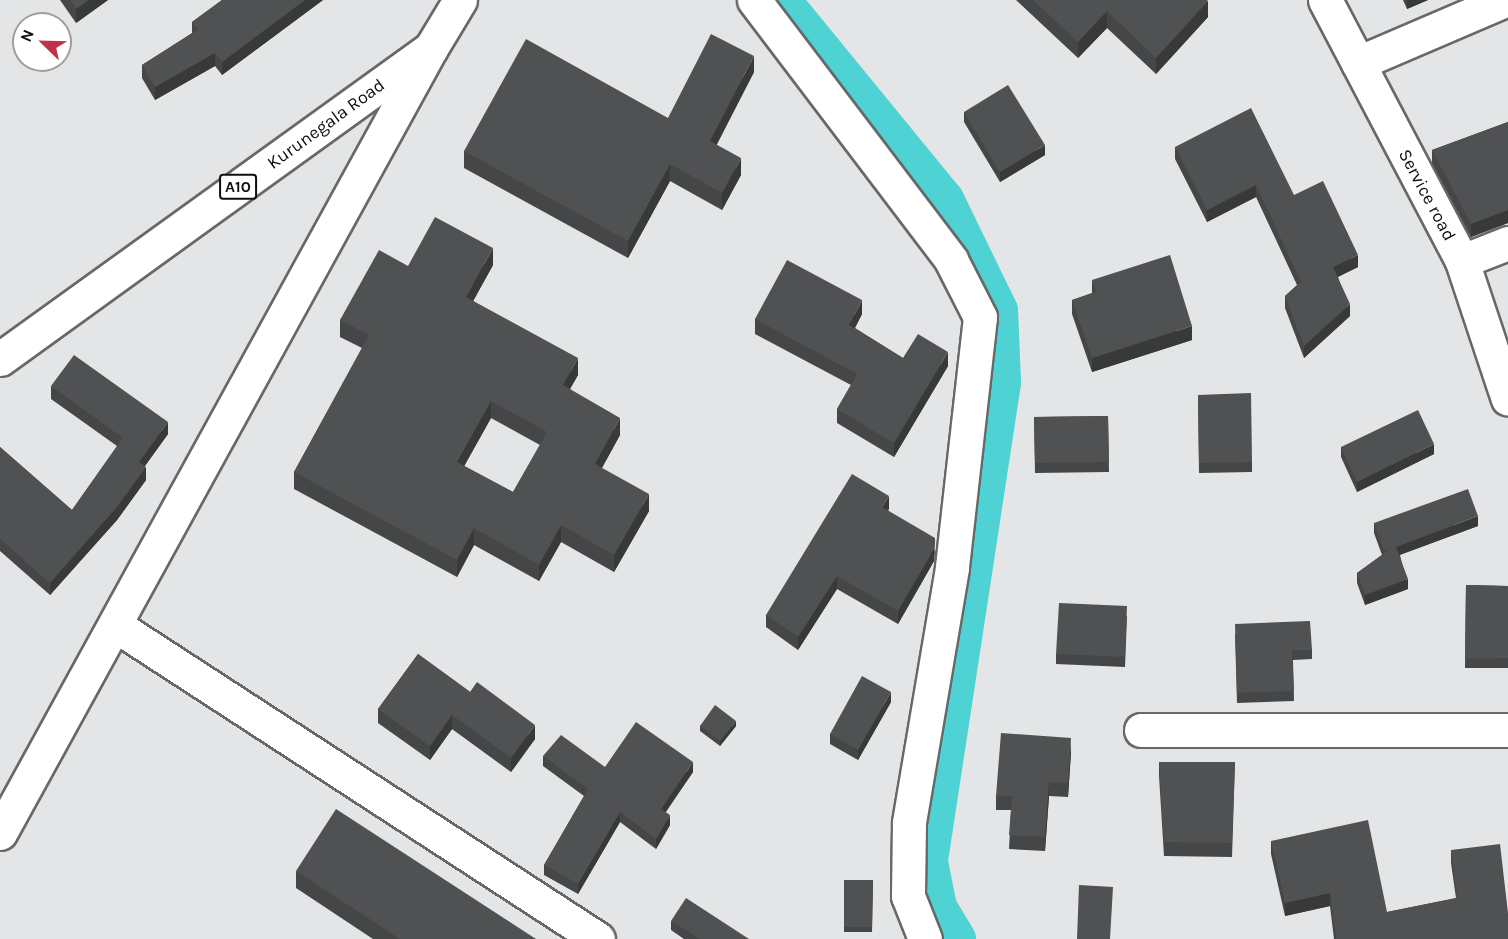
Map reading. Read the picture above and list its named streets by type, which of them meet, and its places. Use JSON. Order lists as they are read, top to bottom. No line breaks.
{"streets":{"main road":["Kurunegala Road","A10","Service road"]},"north":"top left"}
